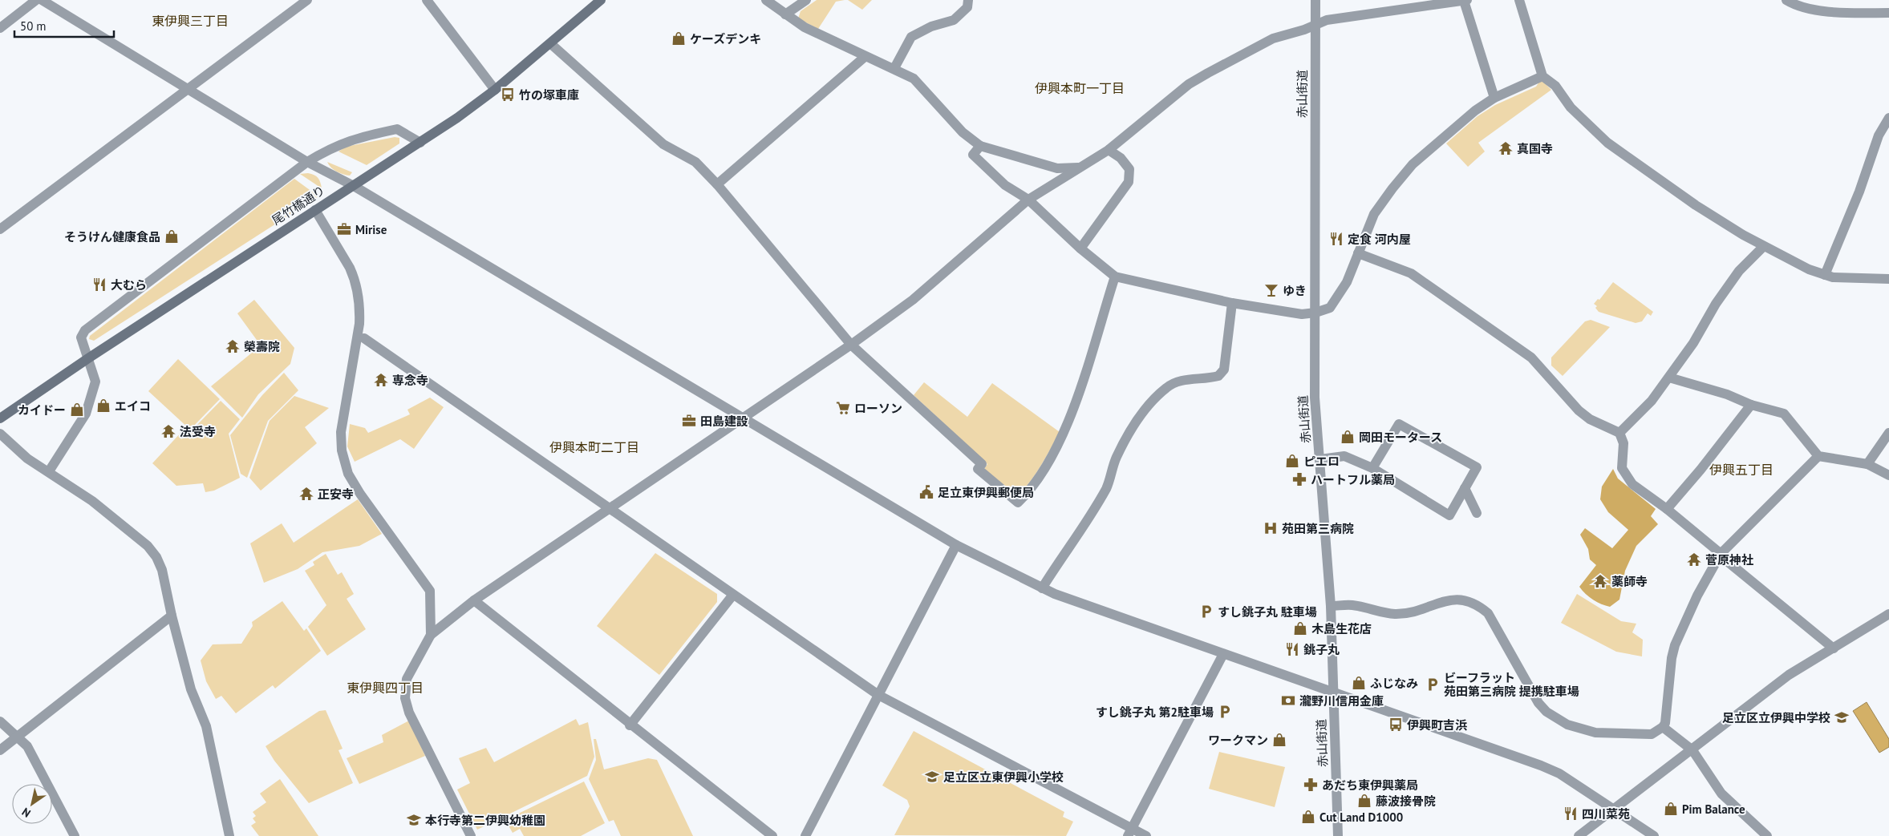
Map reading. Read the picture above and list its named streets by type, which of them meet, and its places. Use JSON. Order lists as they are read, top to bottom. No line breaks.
{"streets":{"main road":["尾竹橋通り"],"street":["赤山街道"]},"districts":["東伊興三丁目","伊興本町一丁目","伊興本町二丁目","伊興五丁目","東伊興四丁目"],"places":{"shop":["ケーズデンキ","そうけん健康食品","エイコ","カイドー","岡田モータース","ピエロ","木島生花店","ふじなみ","ワークマン","藤波接骨院","Pim Balance","Cut Land D1000"],"bus stop":["竹の塚車庫","伊興町吉浜"],"temple":["真国寺","榮壽院","専念寺","法受寺","正安寺","菅原神社","薬師寺"],"office":["Mirise","田島建設"],"restaurant":["定食 河内屋","大むら","銚子丸","四川菜苑"],"bar":["ゆき"],"supermarket":["ローソン"],"pharmacy":["ハートフル薬局","あだち東伊興薬局"],"public building":["足立東伊興郵便局"],"hospital":["苑田第三病院"],"parking":["すし銚子丸 駐車場","ビーフラット 苑田第三病院 提携駐車場","すし銚子丸 第2駐車場"],"bank":["瀧野川信用金庫"],"school or university":["足立区立伊興中学校","足立区立東伊興小学校","本行寺第二伊興幼稚園"]},"scale_bar":"50 m","north":"bottom left"}
